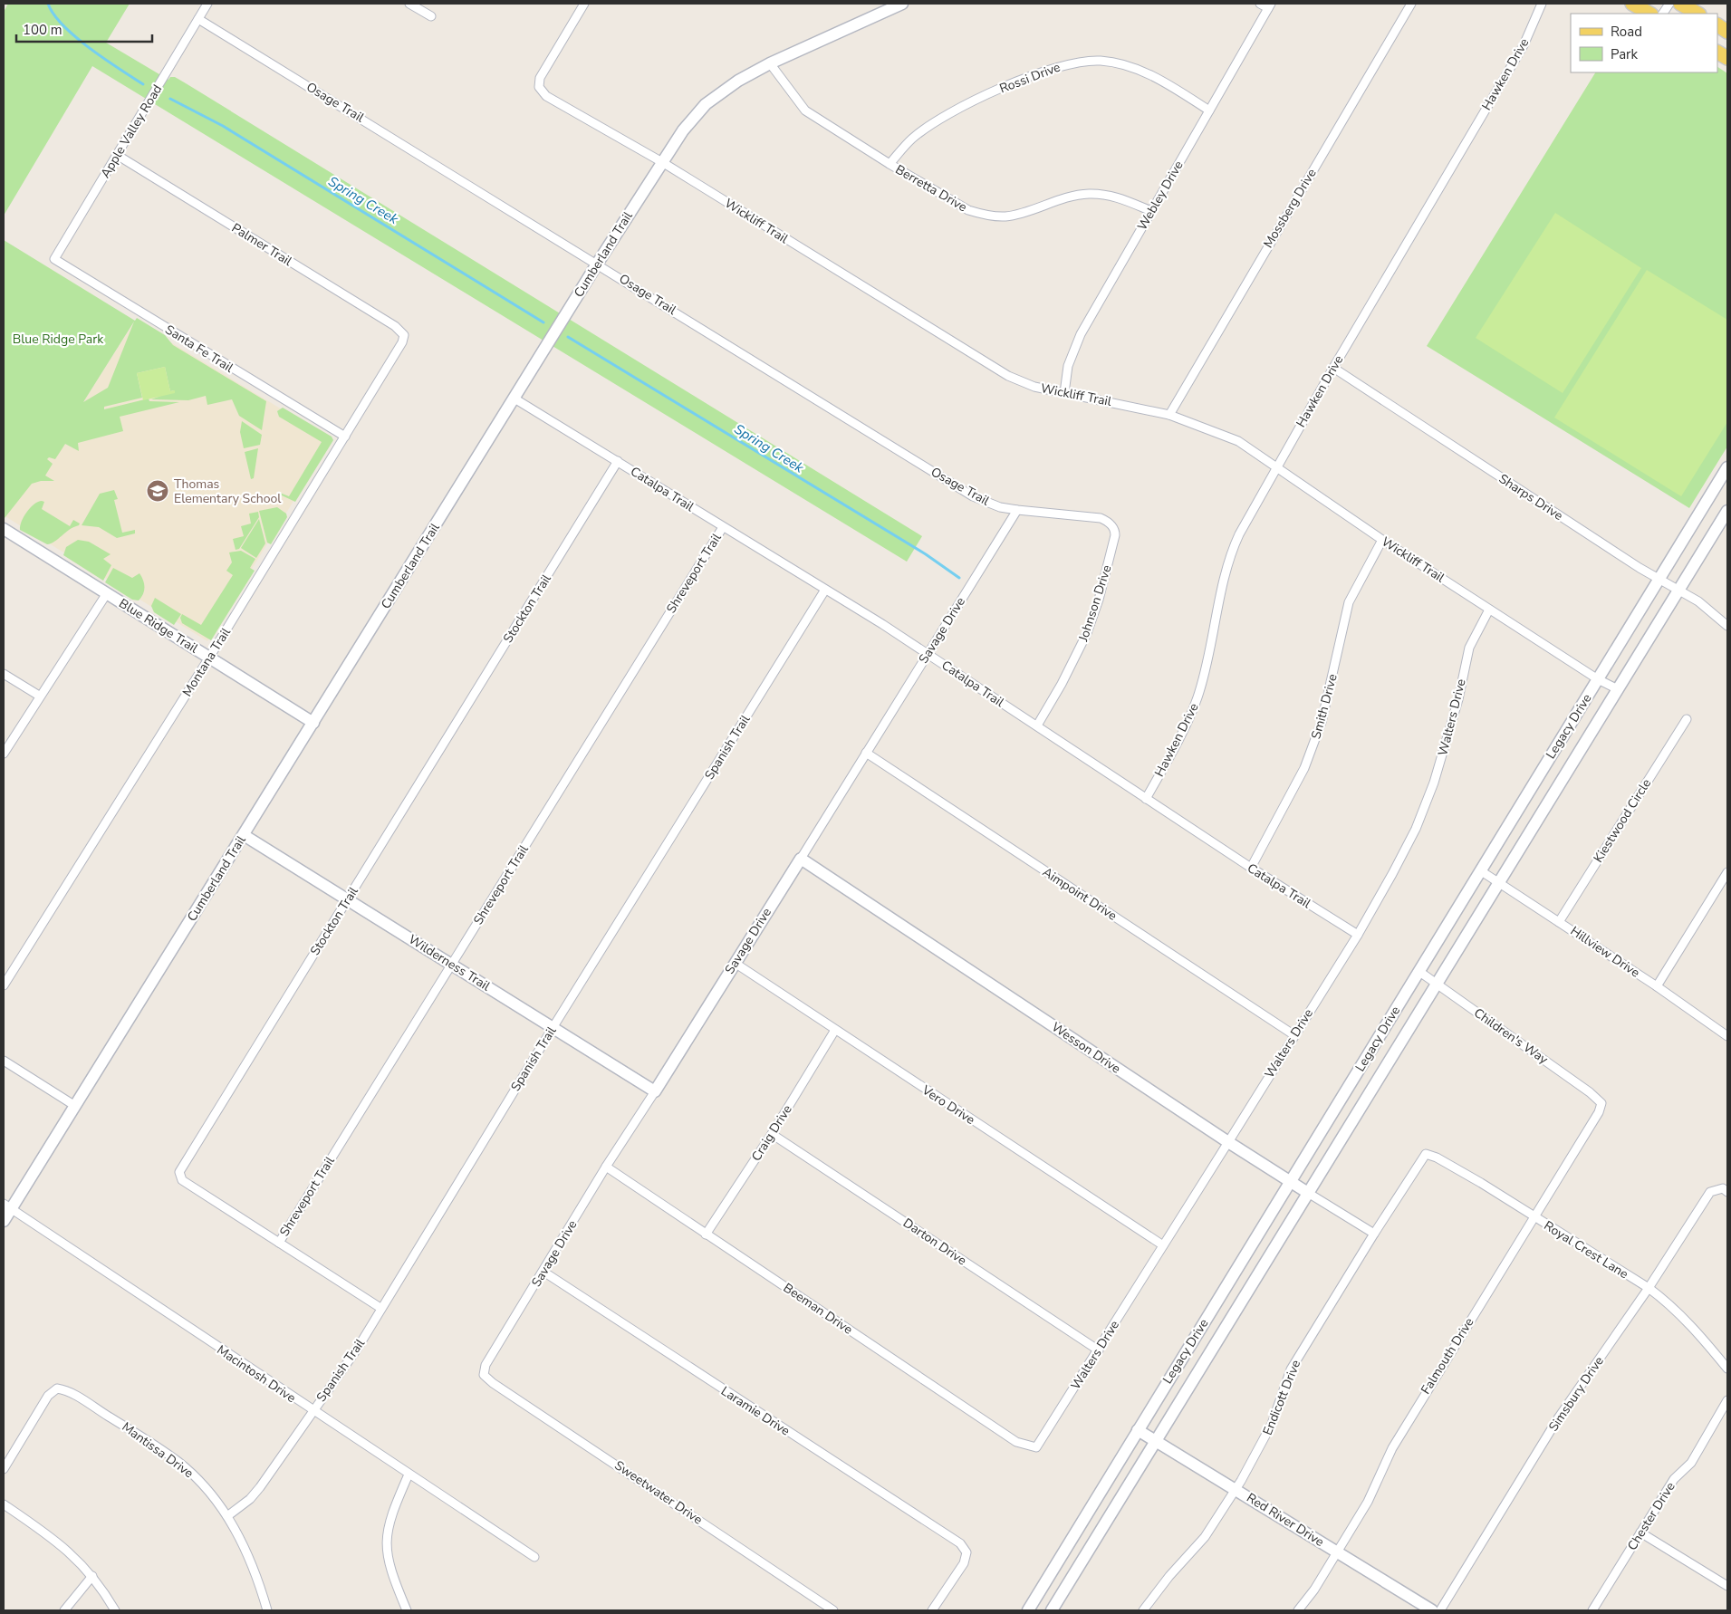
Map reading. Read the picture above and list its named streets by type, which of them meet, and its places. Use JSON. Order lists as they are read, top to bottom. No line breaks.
{"streets":{"street":["Hawken Drive","Rossi Drive","Osage Trail","Apple Valley Road","Berretta Drive","Webley Drive","Mossberg Drive","Wickliff Trail","Palmer Trail","Cumberland Trail","Santa Fe Trail","Catalpa Trail","Sharps Drive","Shreveport Trail","Johnson Drive","Stockton Trail","Blue Ridge Trail","Savage Drive","Montana Trail","Smith Drive","Walters Drive","Legacy Drive","Spanish Trail","Kiestwood Circle","Aimpoint Drive","Hillview Drive","Wilderness Trail","Children's Way","Wesson Drive","Vero Drive","Craig Drive","Darton Drive","Royal Crest Lane","Beeman Drive","Falmouth Drive","Macintosh Drive","Simsbury Drive","Endicott Drive","Laramie Drive","Mantissa Drive","Sweetwater Drive","Chester Drive","Red River Drive"]},"crossings":[["Hawken Drive","Wickliff Trail"],["Hawken Drive","Catalpa Trail"],["Hawken Drive","Sharps Drive"],["Rossi Drive","Berretta Drive"],["Rossi Drive","Webley Drive"],["Osage Trail","Apple Valley Road"],["Osage Trail","Cumberland Trail"],["Osage Trail","Johnson Drive"],["Osage Trail","Savage Drive"],["Apple Valley Road","Palmer Trail"],["Apple Valley Road","Santa Fe Trail"],["Berretta Drive","Webley Drive"],["Berretta Drive","Cumberland Trail"],["Webley Drive","Wickliff Trail"],["Mossberg Drive","Wickliff Trail"],["Wickliff Trail","Cumberland Trail"],["Wickliff Trail","Smith Drive"],["Wickliff Trail","Walters Drive"],["Wickliff Trail","Legacy Drive"],["Palmer Trail","Montana Trail"],["Cumberland Trail","Catalpa Trail"],["Cumberland Trail","Blue Ridge Trail"],["Cumberland Trail","Wilderness Trail"],["Cumberland Trail","Macintosh Drive"],["Santa Fe Trail","Montana Trail"],["Catalpa Trail","Shreveport Trail"],["Catalpa Trail","Johnson Drive"],["Catalpa Trail","Stockton Trail"],["Catalpa Trail","Savage Drive"],["Catalpa Trail","Smith Drive"],["Catalpa Trail","Walters Drive"],["Catalpa Trail","Spanish Trail"],["Sharps Drive","Legacy Drive"],["Shreveport Trail","Stockton Trail"],["Shreveport Trail","Wilderness Trail"],["Stockton Trail","Spanish Trail"],["Stockton Trail","Wilderness Trail"],["Blue Ridge Trail","Montana Trail"],["Savage Drive","Aimpoint Drive"],["Savage Drive","Wilderness Trail"],["Savage Drive","Wesson Drive"],["Savage Drive","Vero Drive"],["Savage Drive","Beeman Drive"],["Savage Drive","Laramie Drive"],["Savage Drive","Sweetwater Drive"],["Walters Drive","Aimpoint Drive"],["Walters Drive","Wesson Drive"],["Walters Drive","Vero Drive"],["Walters Drive","Darton Drive"],["Walters Drive","Beeman Drive"],["Legacy Drive","Hillview Drive"],["Legacy Drive","Children's Way"],["Legacy Drive","Wesson Drive"],["Legacy Drive","Red River Drive"],["Spanish Trail","Wilderness Trail"],["Spanish Trail","Macintosh Drive"],["Spanish Trail","Mantissa Drive"],["Kiestwood Circle","Hillview Drive"],["Children's Way","Falmouth Drive"],["Wesson Drive","Endicott Drive"],["Vero Drive","Craig Drive"],["Craig Drive","Darton Drive"],["Craig Drive","Beeman Drive"],["Royal Crest Lane","Falmouth Drive"],["Royal Crest Lane","Simsbury Drive"],["Royal Crest Lane","Endicott Drive"],["Falmouth Drive","Red River Drive"],["Endicott Drive","Red River Drive"]],"water":["Spring Creek"],"parks":["Blue Ridge Park"],"places":{"school or university":["Thomas Elementary School"]},"legend":["Road","Park"],"scale_bar":"100 m"}
